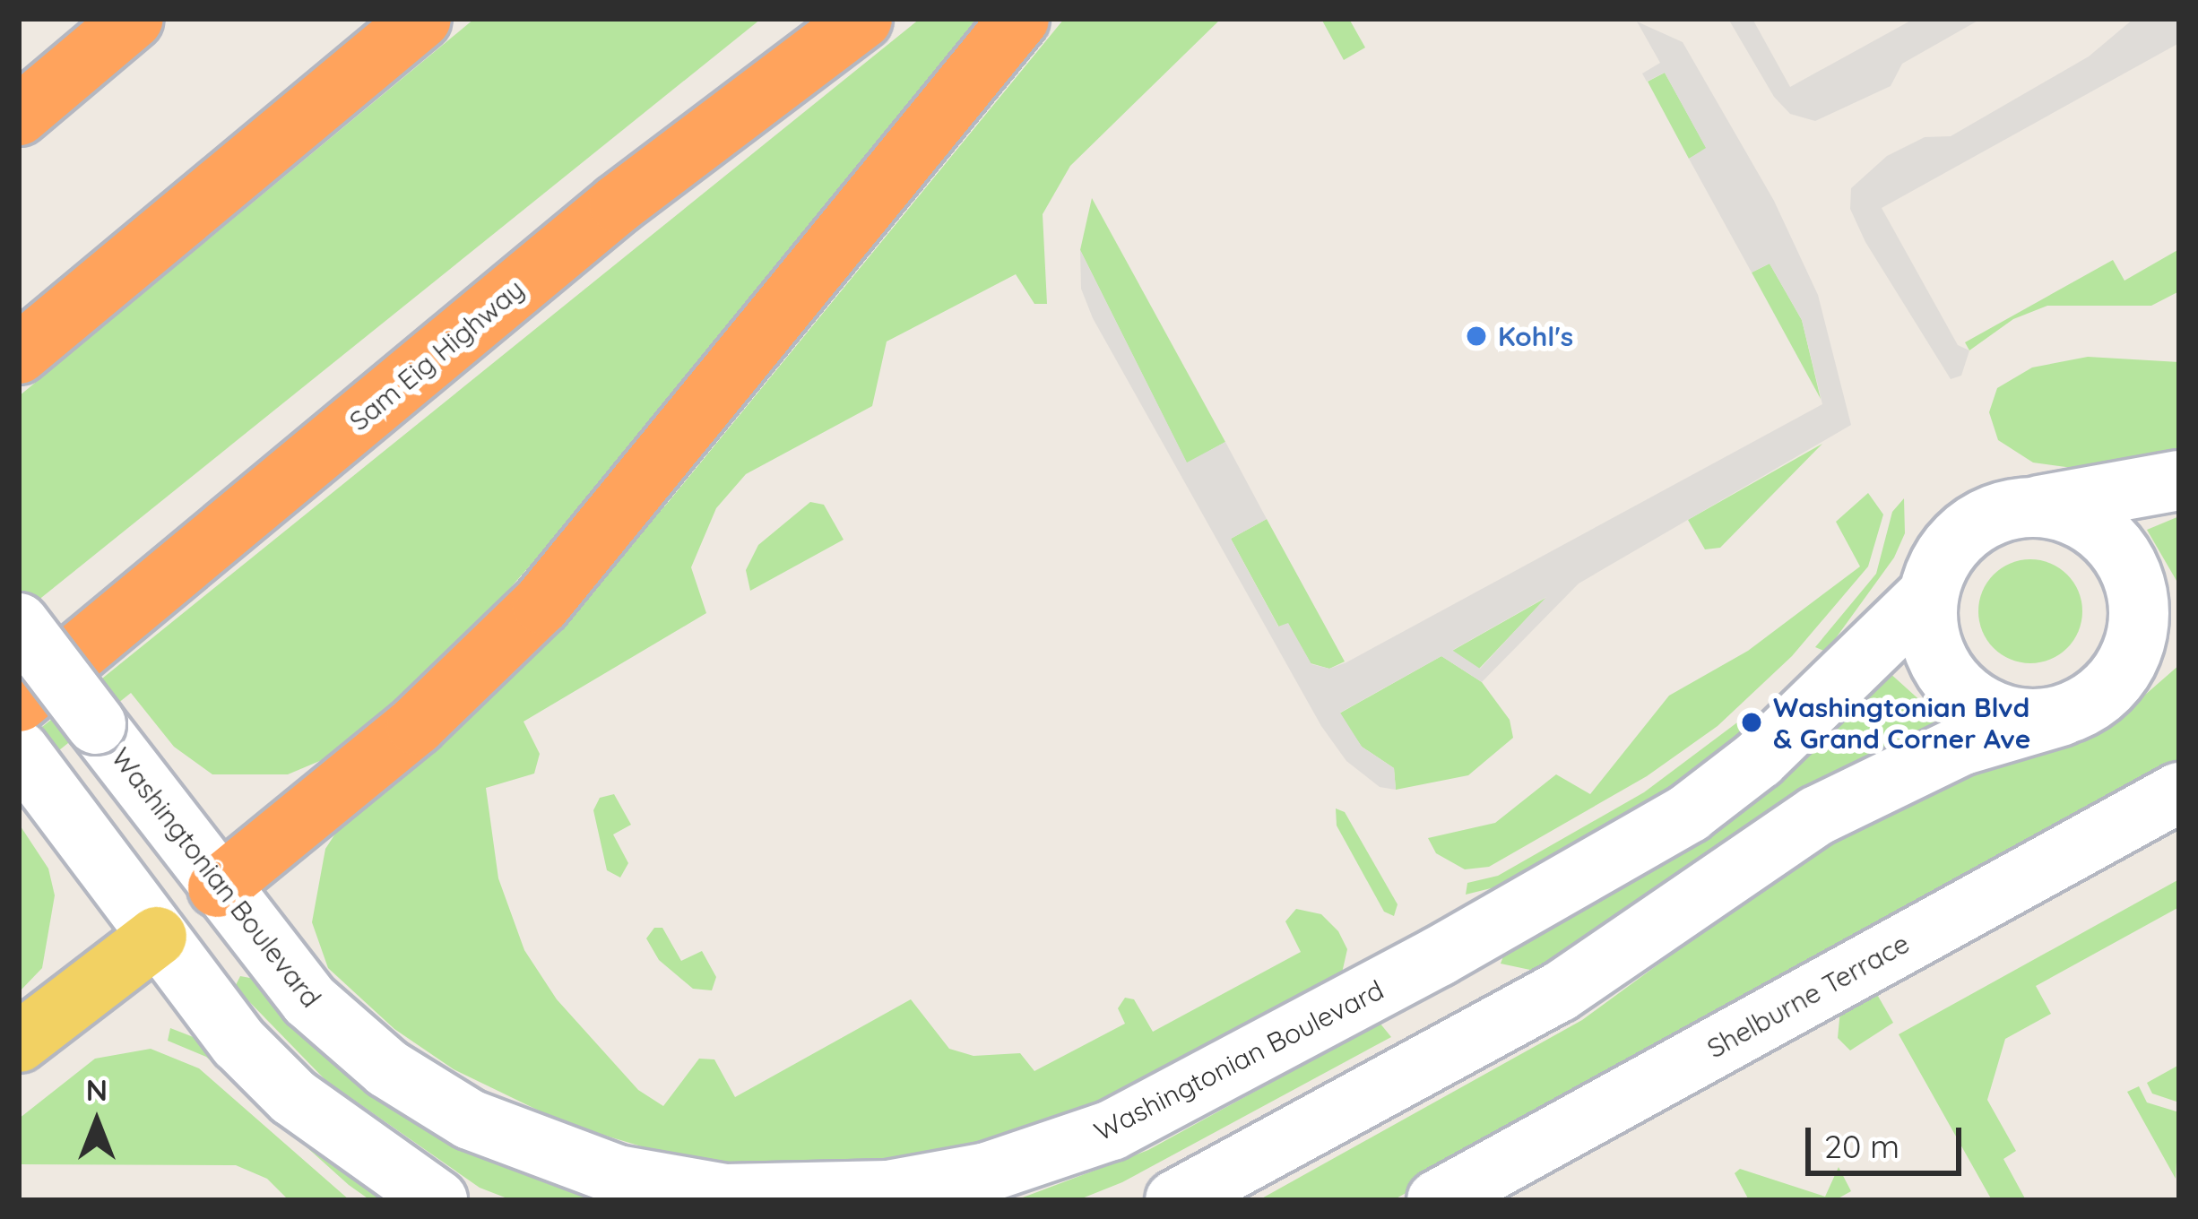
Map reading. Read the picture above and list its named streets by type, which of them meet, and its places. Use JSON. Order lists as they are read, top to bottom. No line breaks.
{"streets":{"highway":["Sam Eig Highway"],"street":["Washingtonian Boulevard","Shelburne Terrace"]},"places":["Kohl's","Washingtonian Blvd & Grand Corner Ave"],"scale_bar":"20 m","north":"top"}
